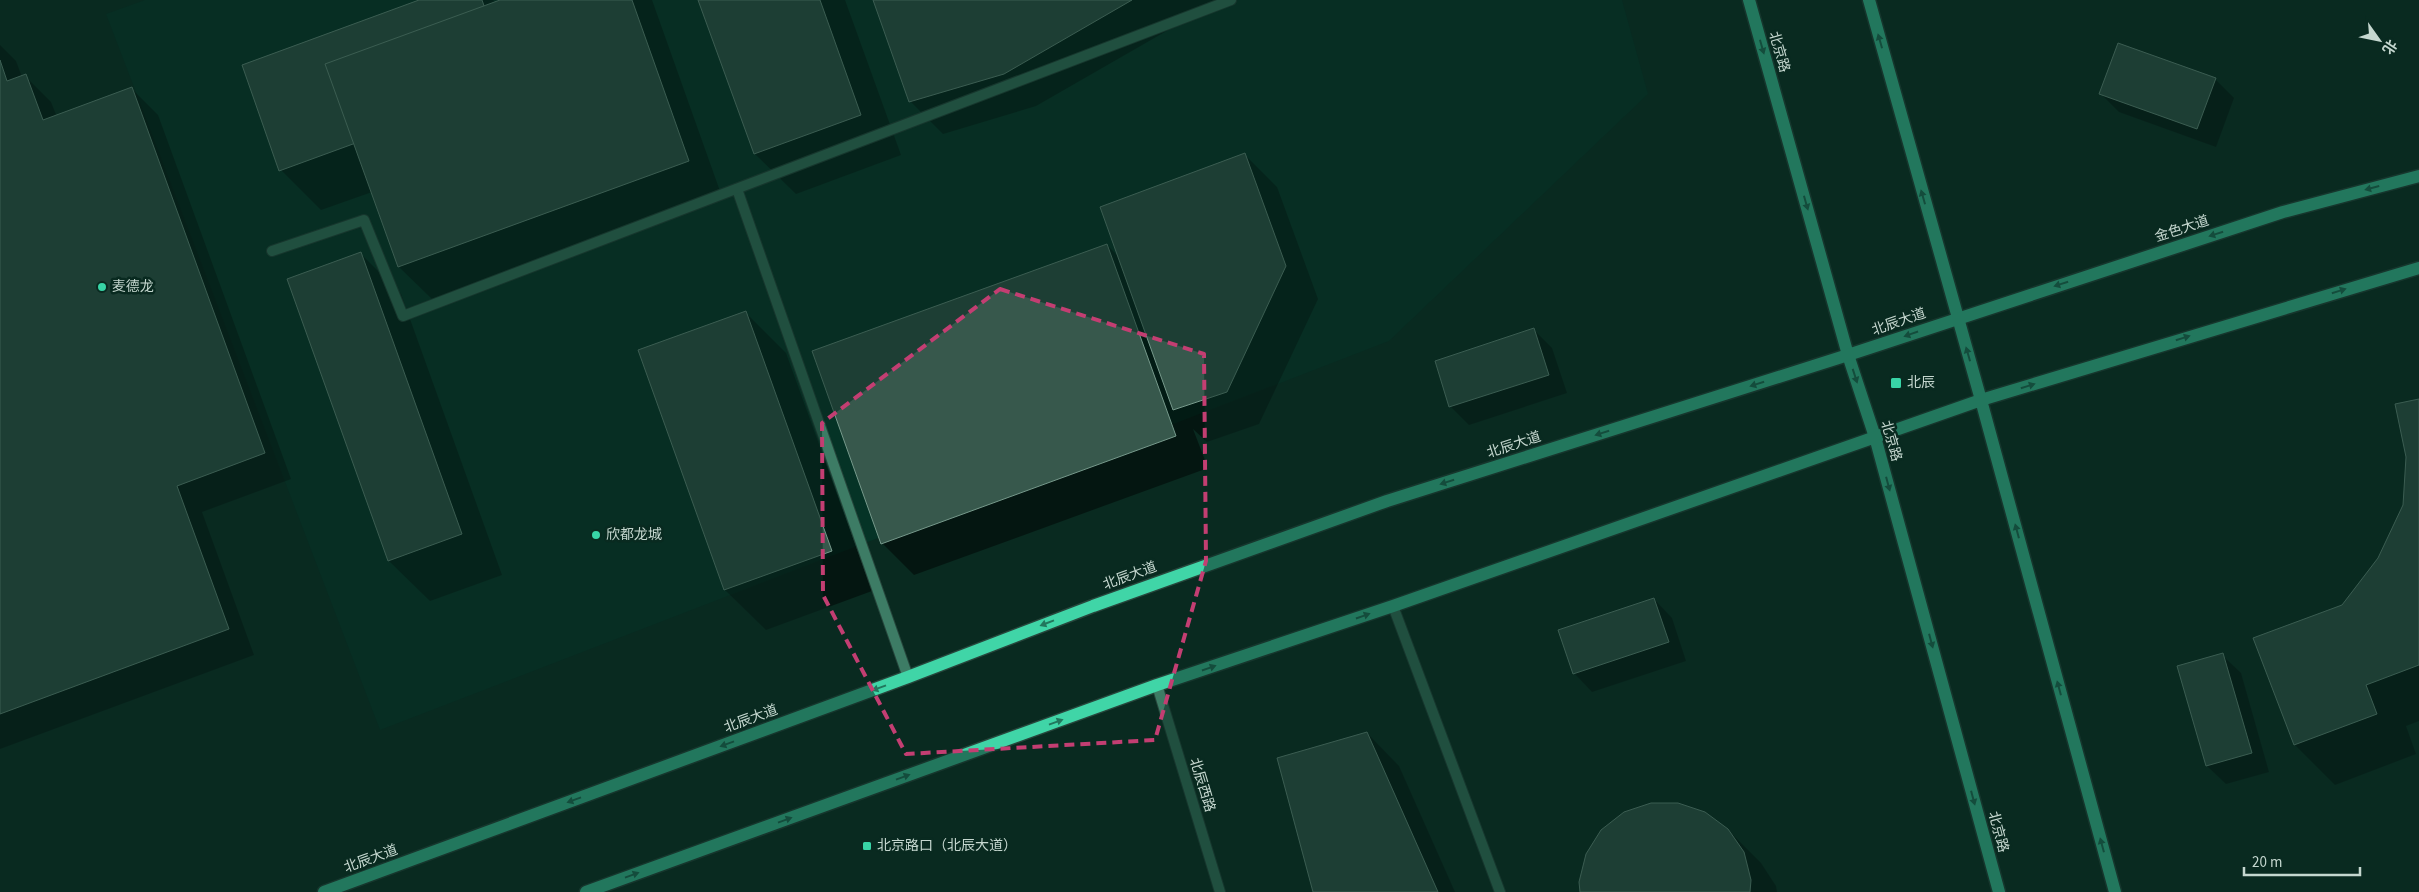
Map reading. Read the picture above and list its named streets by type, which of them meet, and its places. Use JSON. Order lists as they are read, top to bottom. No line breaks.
{"streets":{"main road":["北京路","金色大道","北辰大道"],"street":["北辰西路"]},"crossings":[["北京路","北辰大道"],["金色大道","北辰大道"]],"places":{"other":["麦德龙","欣都龙城"],"transit":["北辰","北京路口（北辰大道）"]},"scale_bar":"20 m","north":"bottom right"}
